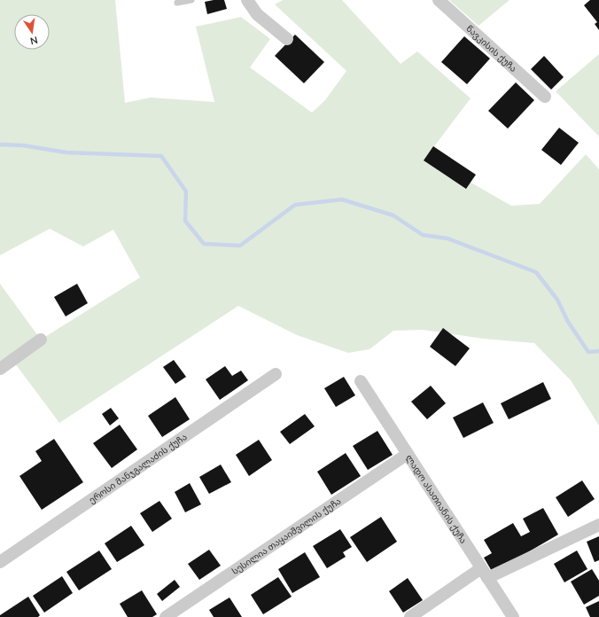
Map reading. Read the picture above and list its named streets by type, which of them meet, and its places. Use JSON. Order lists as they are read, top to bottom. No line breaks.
{"streets":{"street":["წავკისის ქუჩა","ეროსი მანჯგალაძის ქუჩა","ლადო ასათიანის ქუჩა","სესილია თაყაიშვილის ქუჩა"]},"crossings":[["ლადო ასათიანის ქუჩა","სესილია თაყაიშვილის ქუჩა"]],"north":"bottom"}
